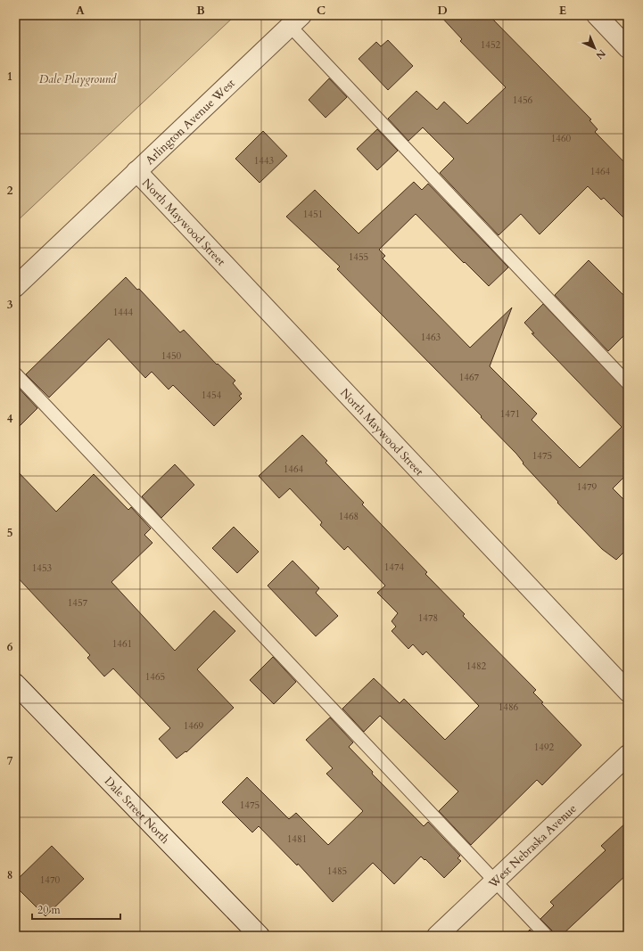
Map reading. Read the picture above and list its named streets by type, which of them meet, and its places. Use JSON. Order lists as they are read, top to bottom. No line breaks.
{"streets":{"street":["Arlington Avenue West","North Maywood Street","Dale Street North","West Nebraska Avenue"]},"crossings":[["Arlington Avenue West","North Maywood Street"]],"parks":["Dale Playground"],"house_numbers":["1452","1456","1460","1443","1464","1451","1455","1444","1463","1450","1467","1454","1471","1475","1464","1479","1468","1474","1453","1457","1478","1461","1482","1465","1486","1469","1492","1475","1481","1485","1470"],"scale_bar":"20 m","north":"bottom right","grid":{"columns":["A","B","C","D","E"],"rows":["1","2","3","4","5","6","7","8"]}}
